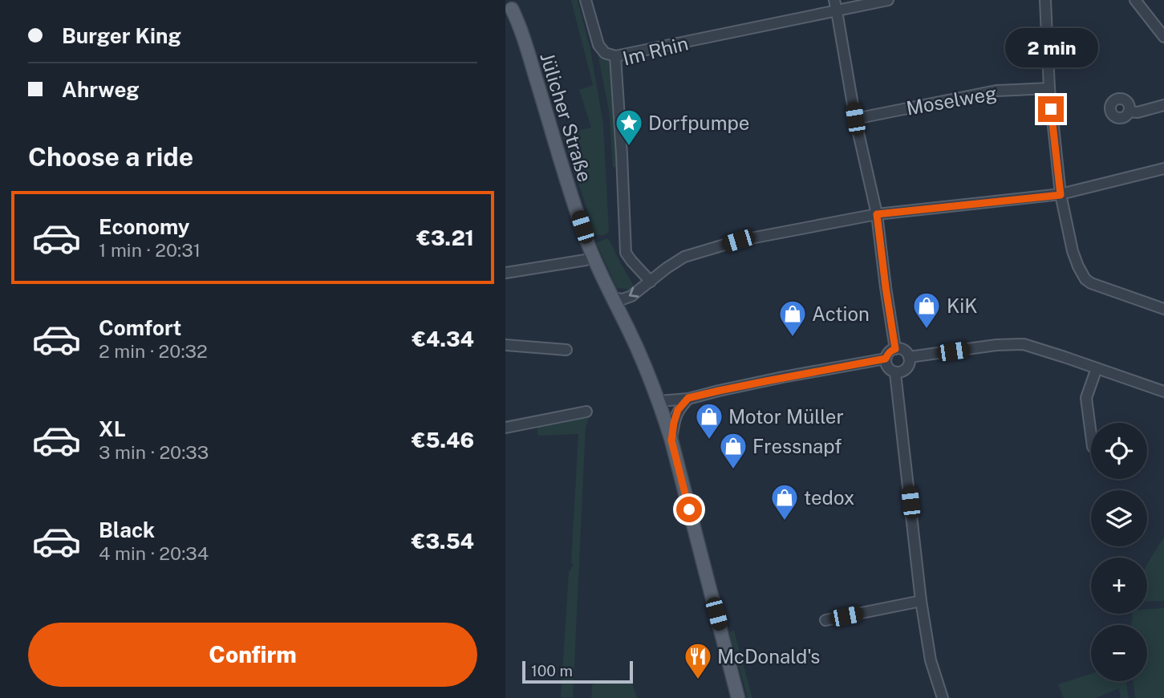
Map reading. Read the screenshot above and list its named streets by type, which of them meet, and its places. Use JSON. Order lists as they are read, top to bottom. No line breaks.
{"streets":{"main road":["Jülicher Straße"],"street":["Im Rhin","Moselweg"]},"places":{"place":["Dorfpumpe"],"shop":["KiK","Action","Motor Müller","Fressnapf","tedox"],"restaurant":["McDonald's"]},"scale_bar":"100 m","page":{"banner":["Burger King","Ahrweg"],"bubble":"2 min","heading":"Choose a ride","list":[{"name":"Economy","note":"1 min · 20:31","value":"€3.21"},{"name":"Comfort","note":"2 min · 20:32","value":"€4.34"},{"name":"XL","note":"3 min · 20:33","value":"€5.46"},{"name":"Black","note":"4 min · 20:34","value":"€3.54"}],"map_buttons":["+","−"],"buttons":"Confirm","scale":"100 m"}}
